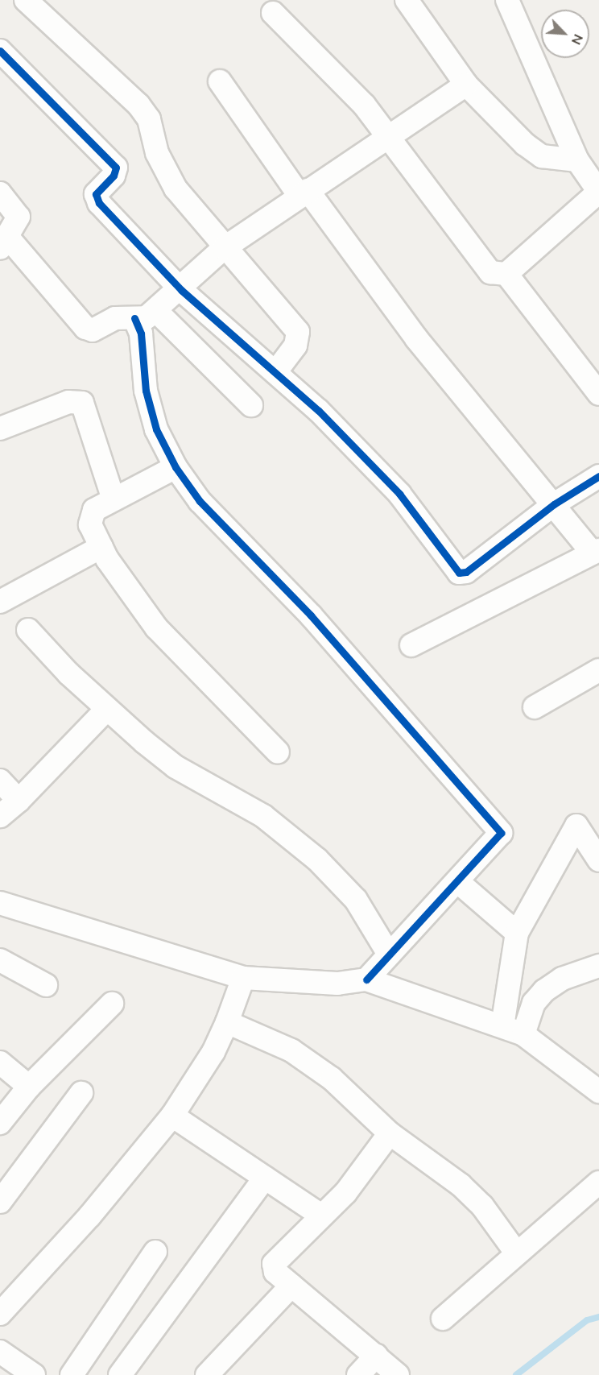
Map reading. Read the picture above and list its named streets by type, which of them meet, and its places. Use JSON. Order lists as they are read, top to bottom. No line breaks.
{"north":"bottom right"}
